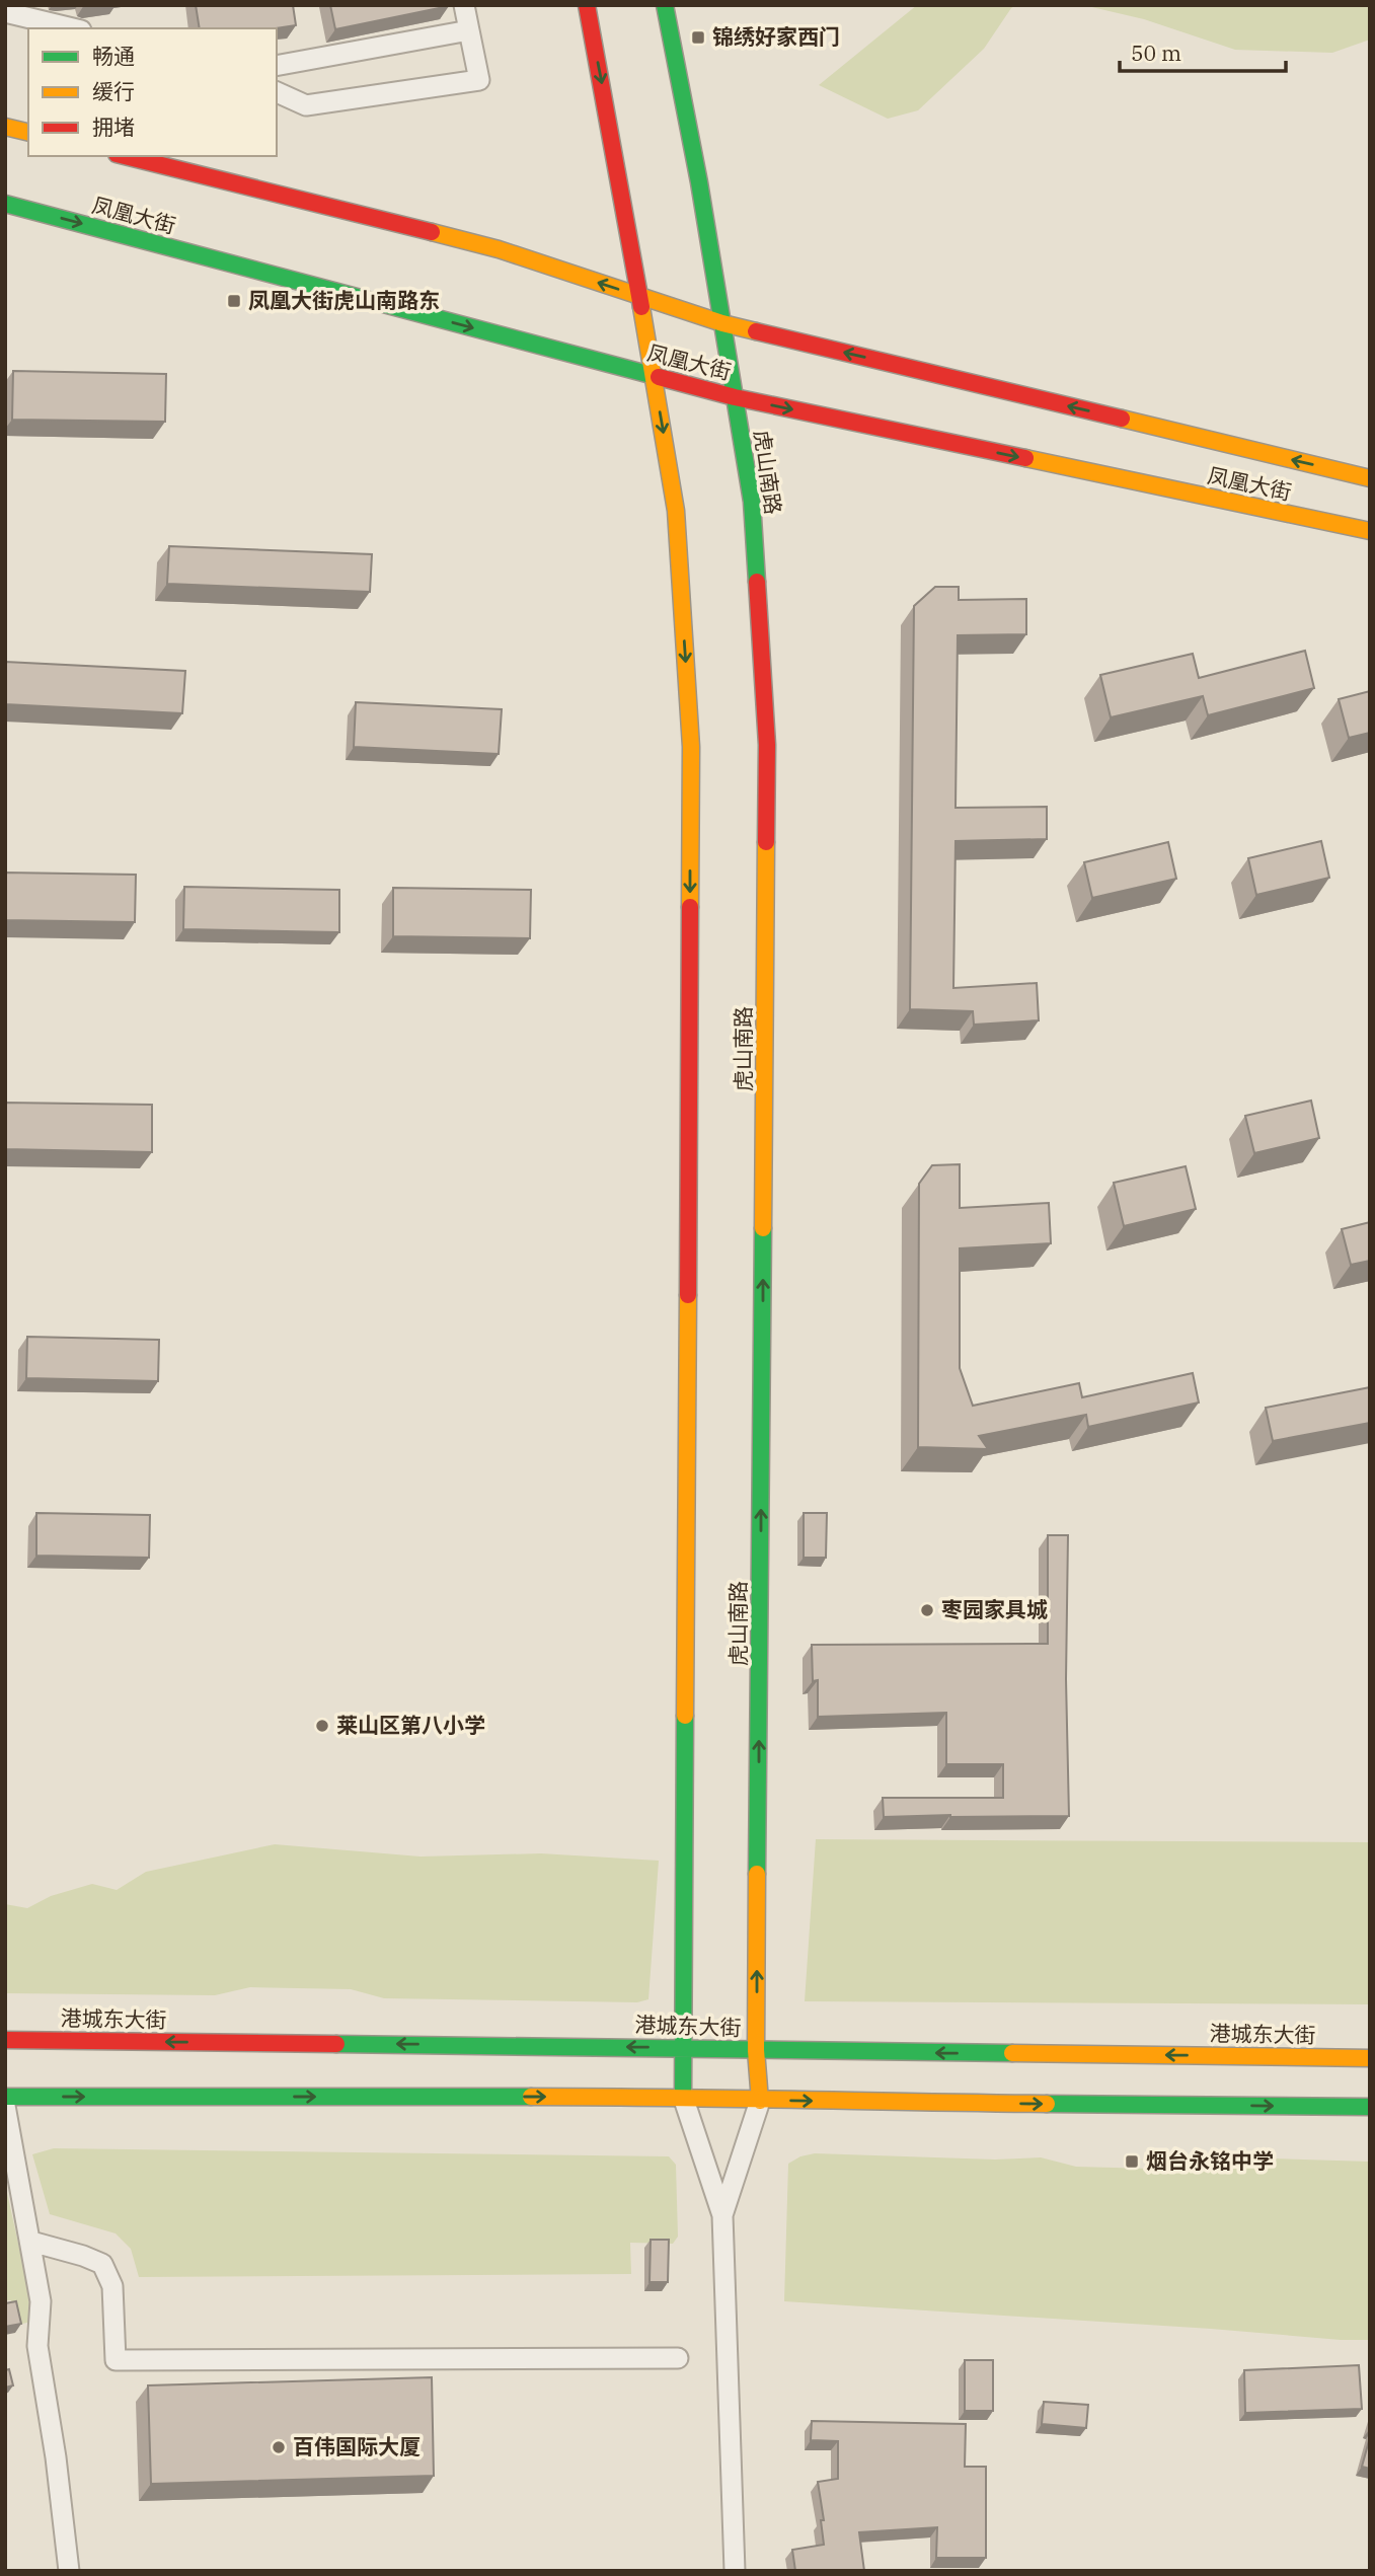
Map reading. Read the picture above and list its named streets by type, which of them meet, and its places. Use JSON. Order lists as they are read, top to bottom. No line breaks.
{"streets":{"main road":["凤凰大街","虎山南路","港城东大街"]},"crossings":[["凤凰大街","虎山南路"],["虎山南路","港城东大街"]],"places":{"transit":["锦绣好家西门","凤凰大街虎山南路东","烟台永铭中学"],"other":["枣园家具城","莱山区第八小学","百伟国际大厦"]},"legend":["畅通","缓行","拥堵"],"scale_bar":"50 m"}
